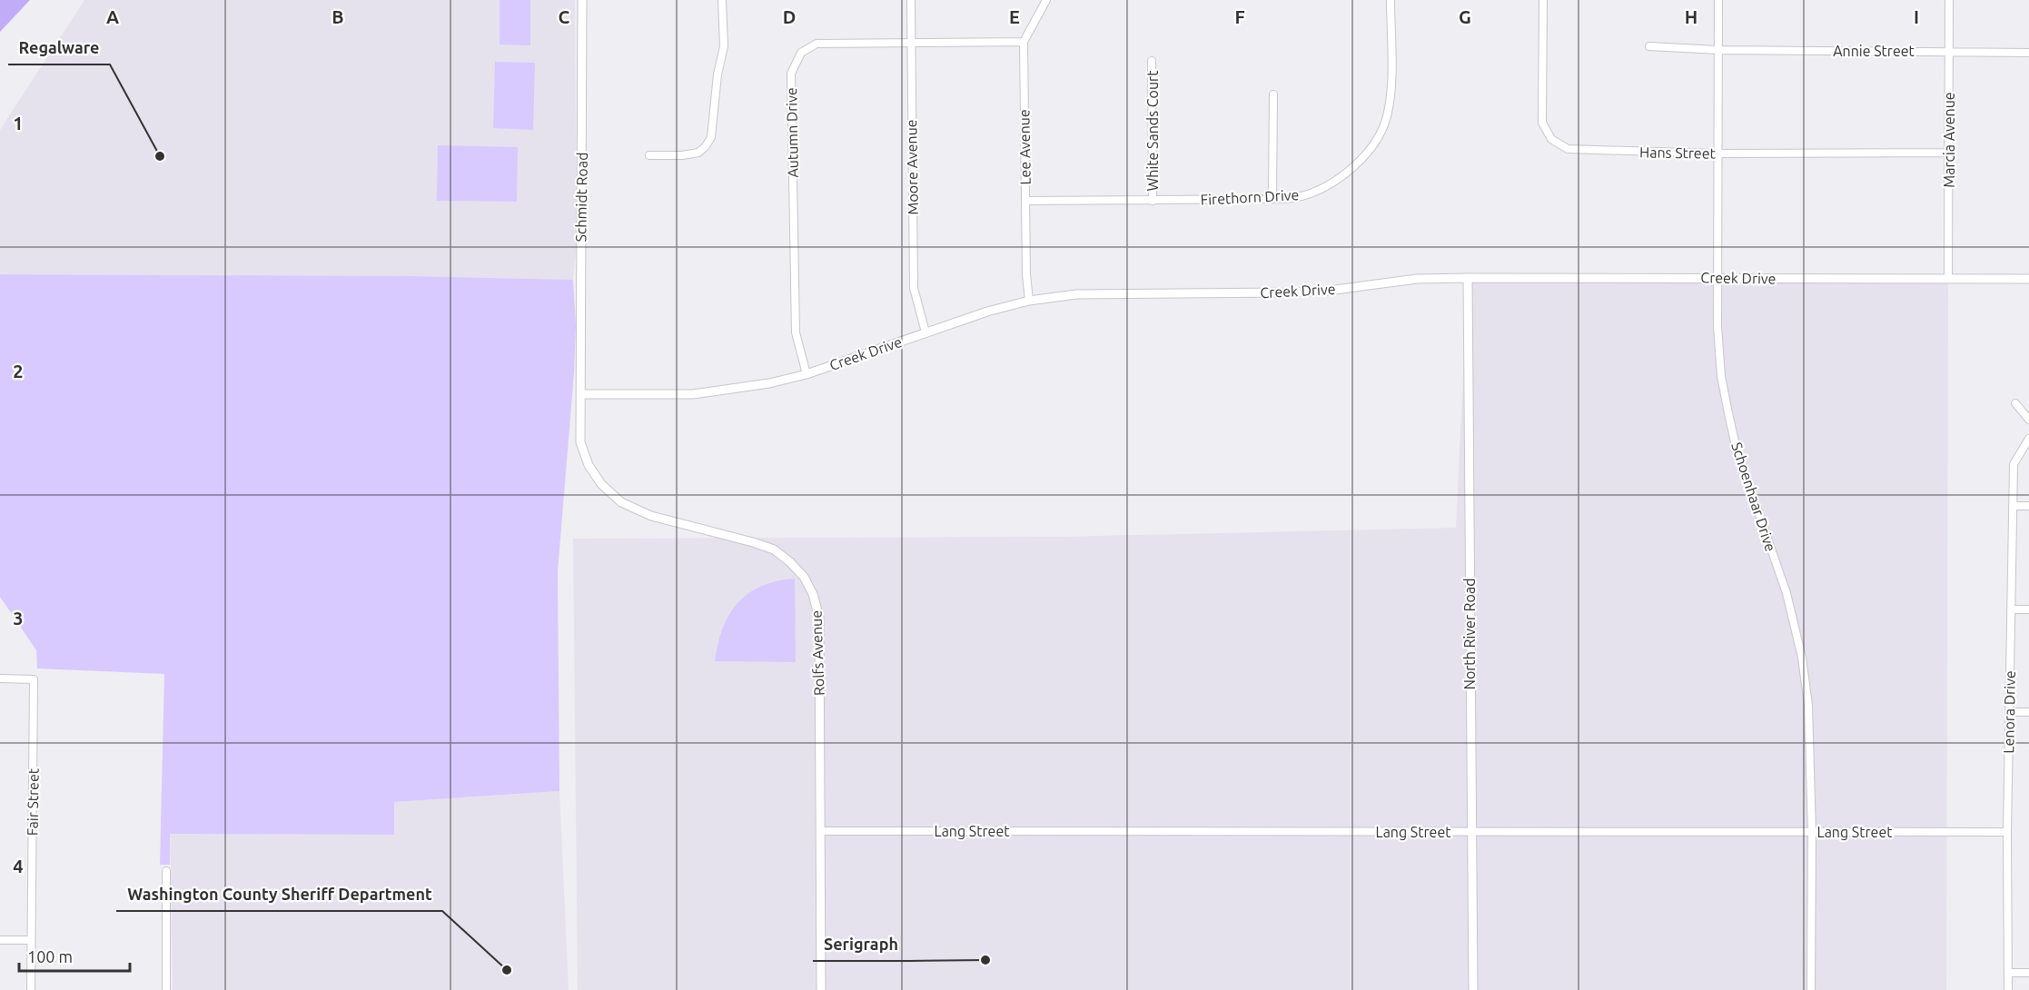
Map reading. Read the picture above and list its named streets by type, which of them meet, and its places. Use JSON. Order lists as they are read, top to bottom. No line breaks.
{"streets":{"street":["Annie Street","White Sands Court","Autumn Drive","Marcia Avenue","Lee Avenue","Hans Street","Moore Avenue","Schmidt Road","Firethorn Drive","Creek Drive","Schoenhaar Drive","North River Road","Rolfs Avenue","Lenora Drive","Fair Street","Lang Street"]},"crossings":[["Annie Street","Marcia Avenue"],["Annie Street","Schoenhaar Drive"],["White Sands Court","Firethorn Drive"],["Autumn Drive","Lee Avenue"],["Autumn Drive","Moore Avenue"],["Autumn Drive","Creek Drive"],["Marcia Avenue","Hans Street"],["Marcia Avenue","Creek Drive"],["Lee Avenue","Firethorn Drive"],["Lee Avenue","Creek Drive"],["Hans Street","Schoenhaar Drive"],["Moore Avenue","Creek Drive"],["Schmidt Road","Creek Drive"],["Schmidt Road","Rolfs Avenue"],["Creek Drive","Schoenhaar Drive"],["Creek Drive","North River Road"],["Creek Drive","Rolfs Avenue"],["Schoenhaar Drive","Lang Street"],["North River Road","Lang Street"],["Rolfs Avenue","Lang Street"],["Lenora Drive","Lang Street"]],"places":["Regalware","Serigraph","Washington County Sheriff Department"],"scale_bar":"100 m","grid":{"columns":["A","B","C","D","E","F","G","H","I"],"rows":["1","2","3","4"]}}
